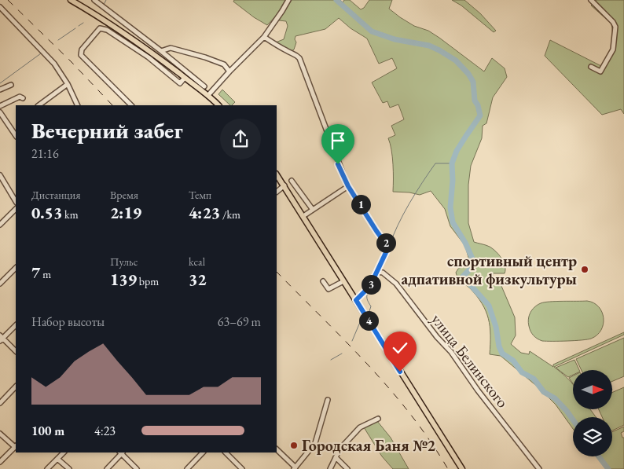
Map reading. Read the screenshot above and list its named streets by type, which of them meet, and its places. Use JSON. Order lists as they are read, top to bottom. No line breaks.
{"streets":{"street":["улица Белинского"]},"places":["спортивный центр адпативной физкультуры","Городская Баня №2"],"north":"right","page":{"heading":["Вечерний забег","21:16"],"stats":[["Дистанция","0.53 km"],["Время","2:19"],["Темп","4:23 /km"],["7 m"],["Пульс","139 bpm"],["kcal","32"]],"pins":["1","2","3","4"],"chart":["Набор высоты","63–69 m"],"list":[{"name":"100 m","note":"4:23"}]}}
